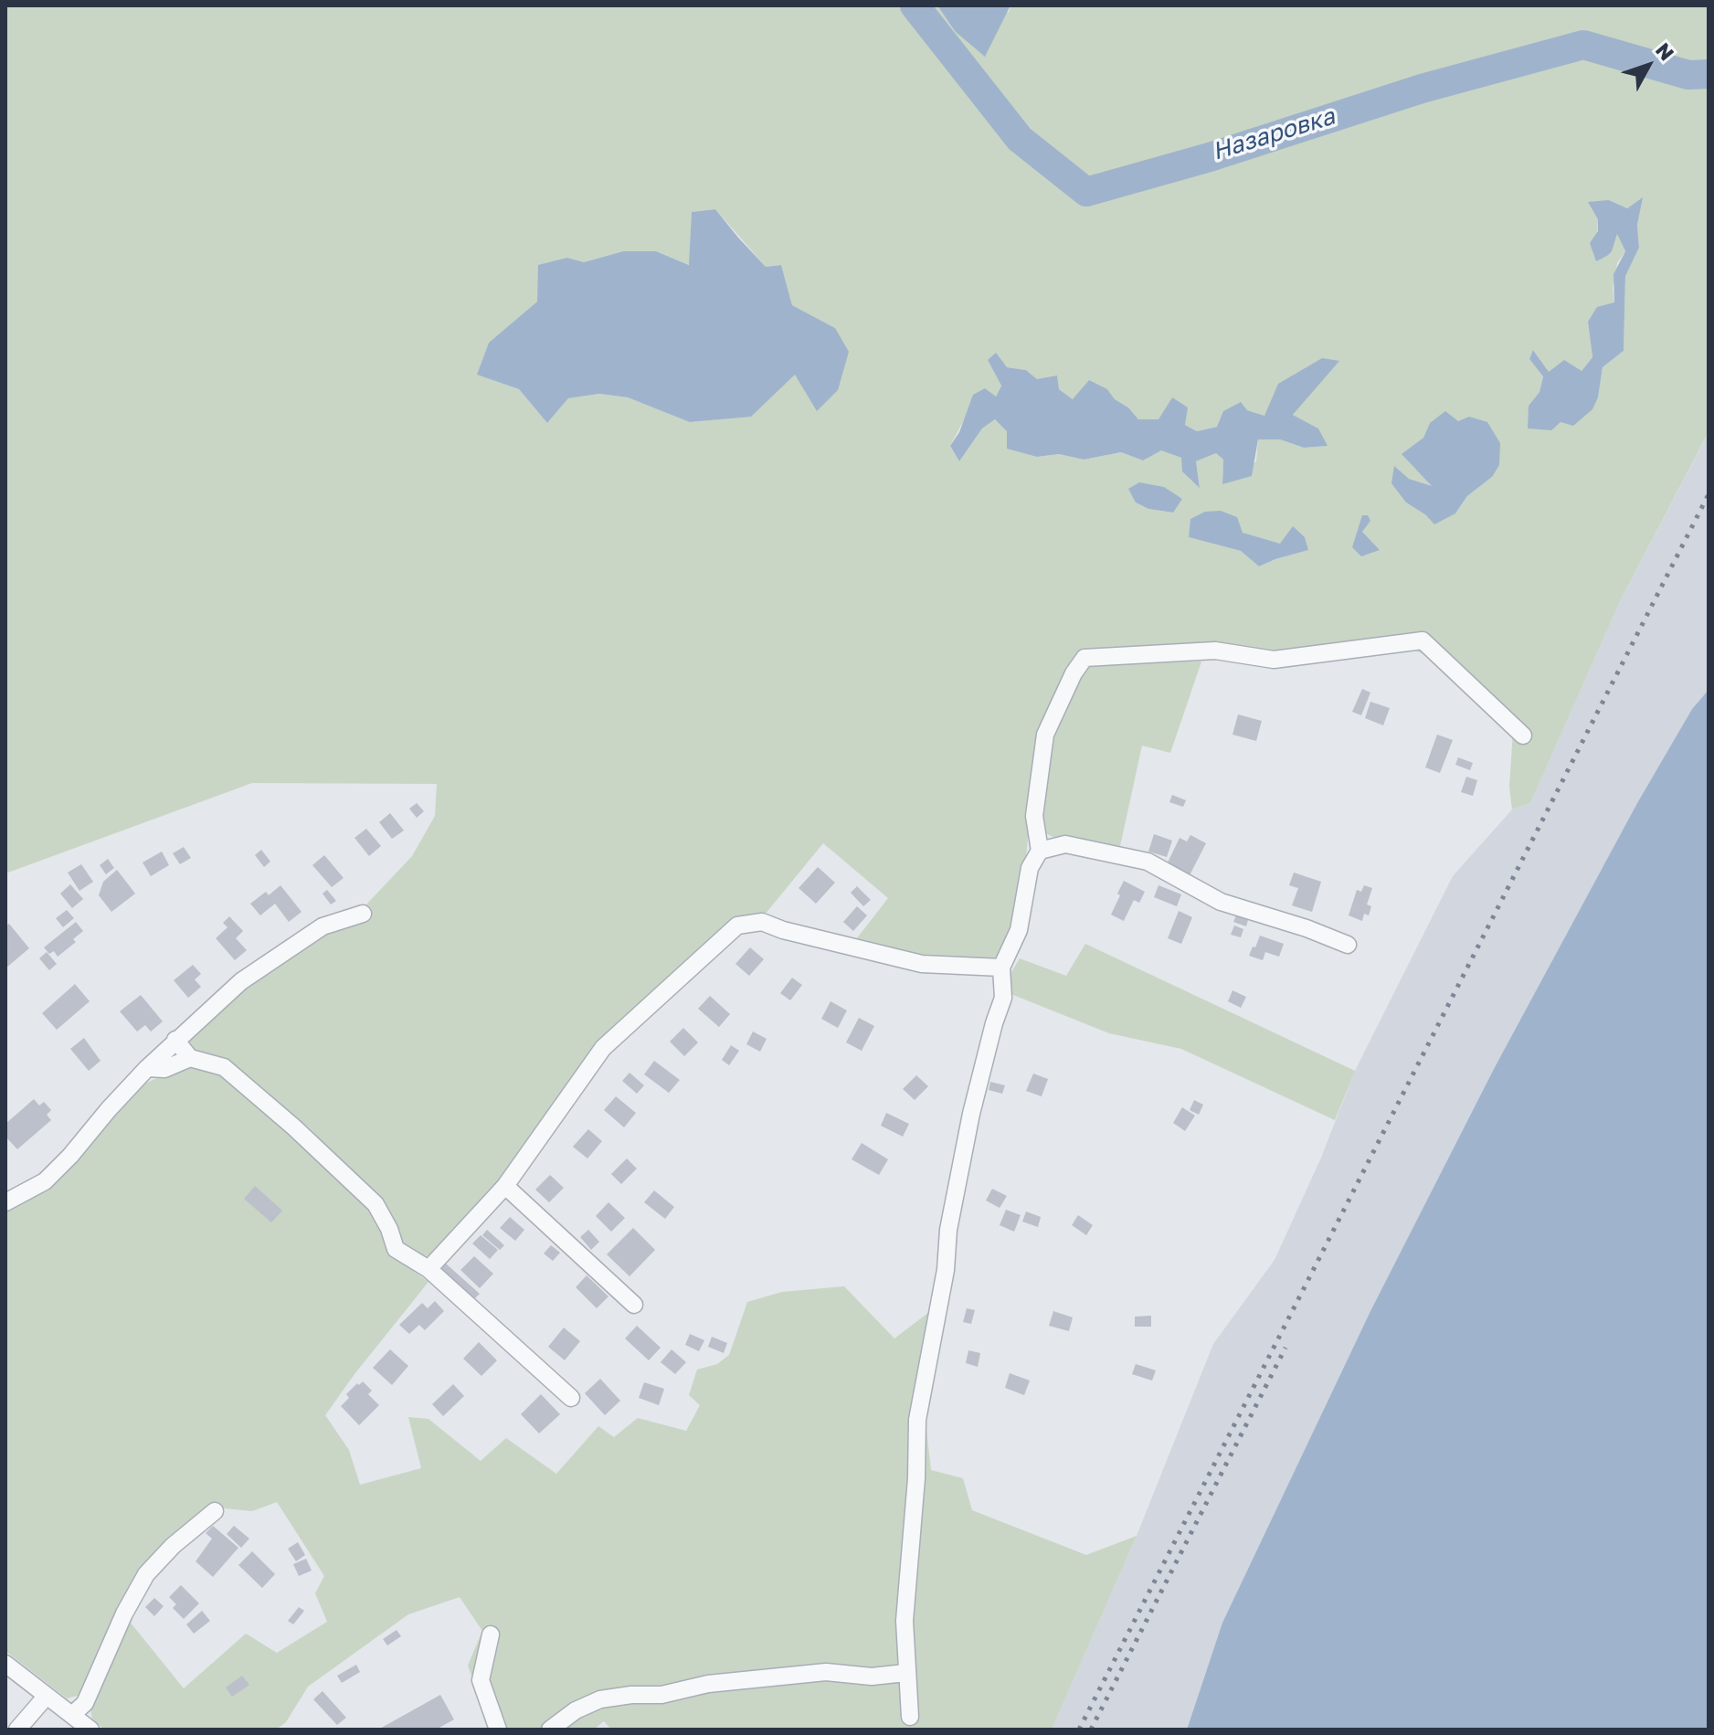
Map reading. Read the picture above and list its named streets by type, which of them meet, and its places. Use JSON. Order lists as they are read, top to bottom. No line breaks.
{"water":["Назаровка"],"north":"top right"}
